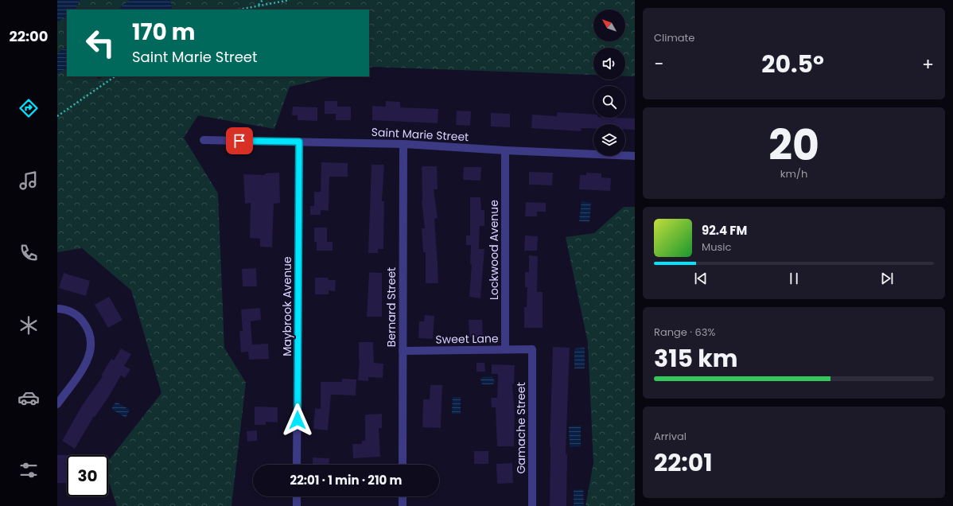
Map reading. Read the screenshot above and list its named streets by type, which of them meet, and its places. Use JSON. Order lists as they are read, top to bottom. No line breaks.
{"streets":{"street":["Saint Marie Street","Lockwood Avenue","Maybrook Avenue","Bernard Street","Sweet Lane","Gamache Street"]},"crossings":[["Saint Marie Street","Lockwood Avenue"],["Saint Marie Street","Maybrook Avenue"],["Saint Marie Street","Bernard Street"],["Lockwood Avenue","Sweet Lane"],["Bernard Street","Sweet Lane"],["Sweet Lane","Gamache Street"]],"north":"top left","page":{"tabs":"22:00","tile":["Climate",["20","km/h"],["Range · 63%","315 km"],["Arrival","22:01"]],"turn":["170 m","Saint Marie Street"],"heat":["−","20.5°","+"],"song":["92.4 FM","Music"],"limit":"30","trip":"22:01 · 1 min · 210 m"}}
